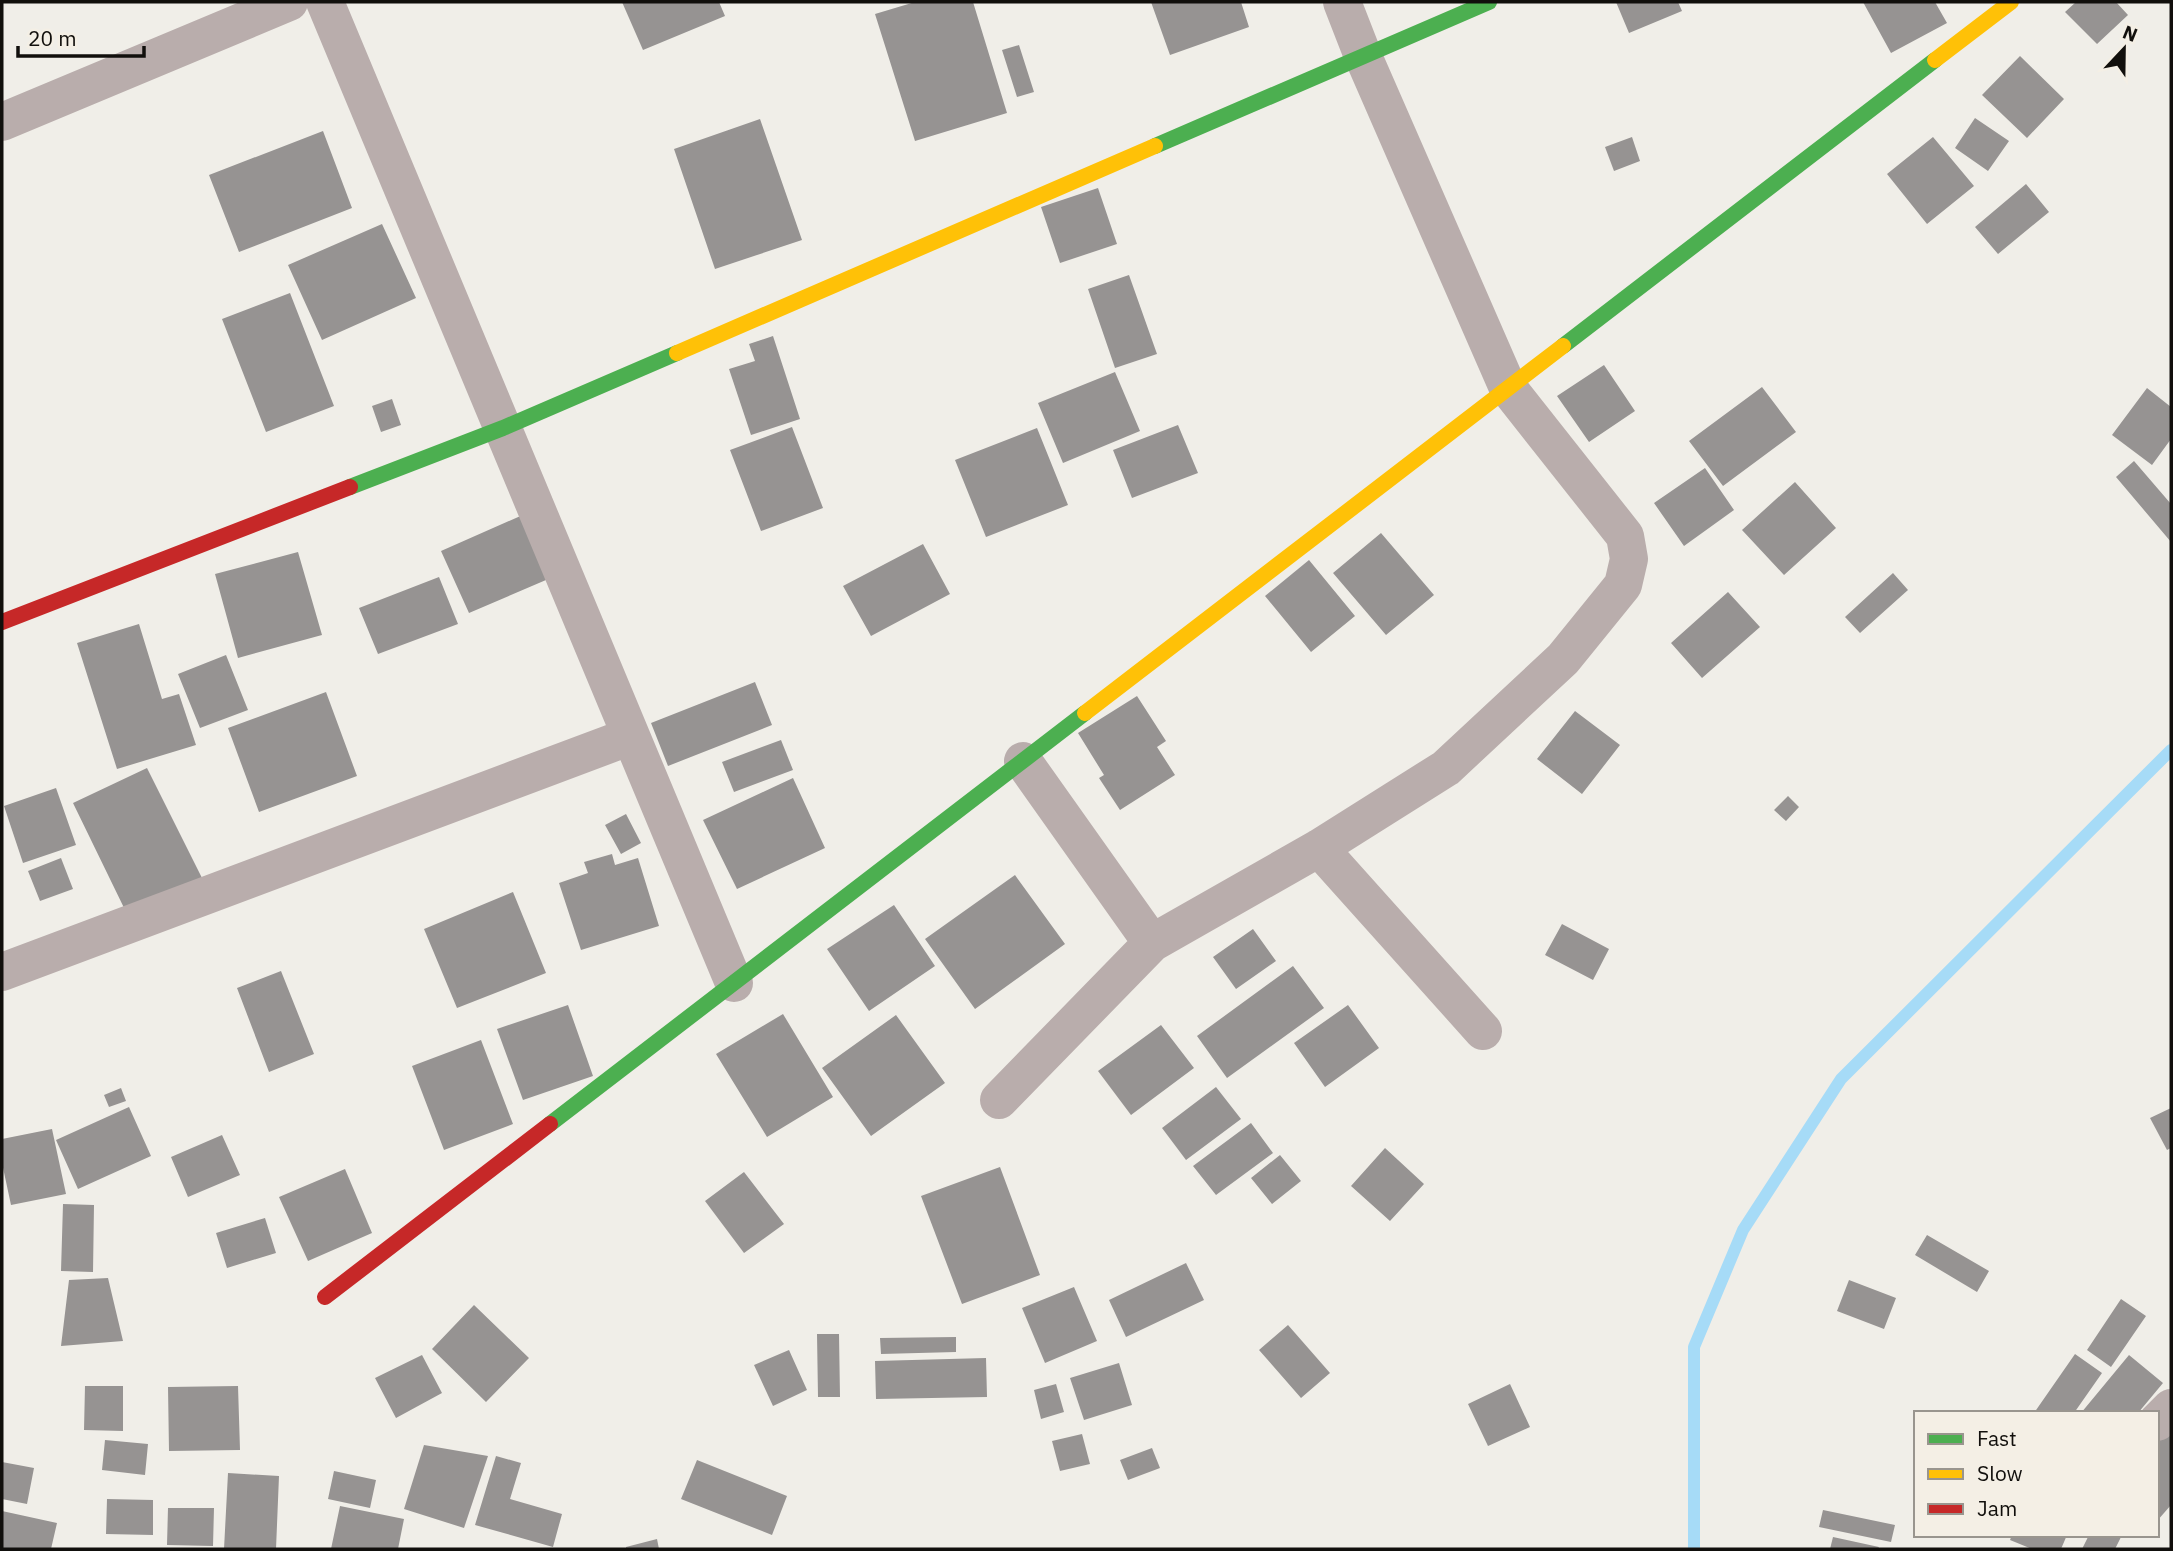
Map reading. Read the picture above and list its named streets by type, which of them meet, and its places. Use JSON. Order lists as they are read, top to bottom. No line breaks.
{"legend":["Fast","Slow","Jam"],"scale_bar":"20 m","north":"top"}
